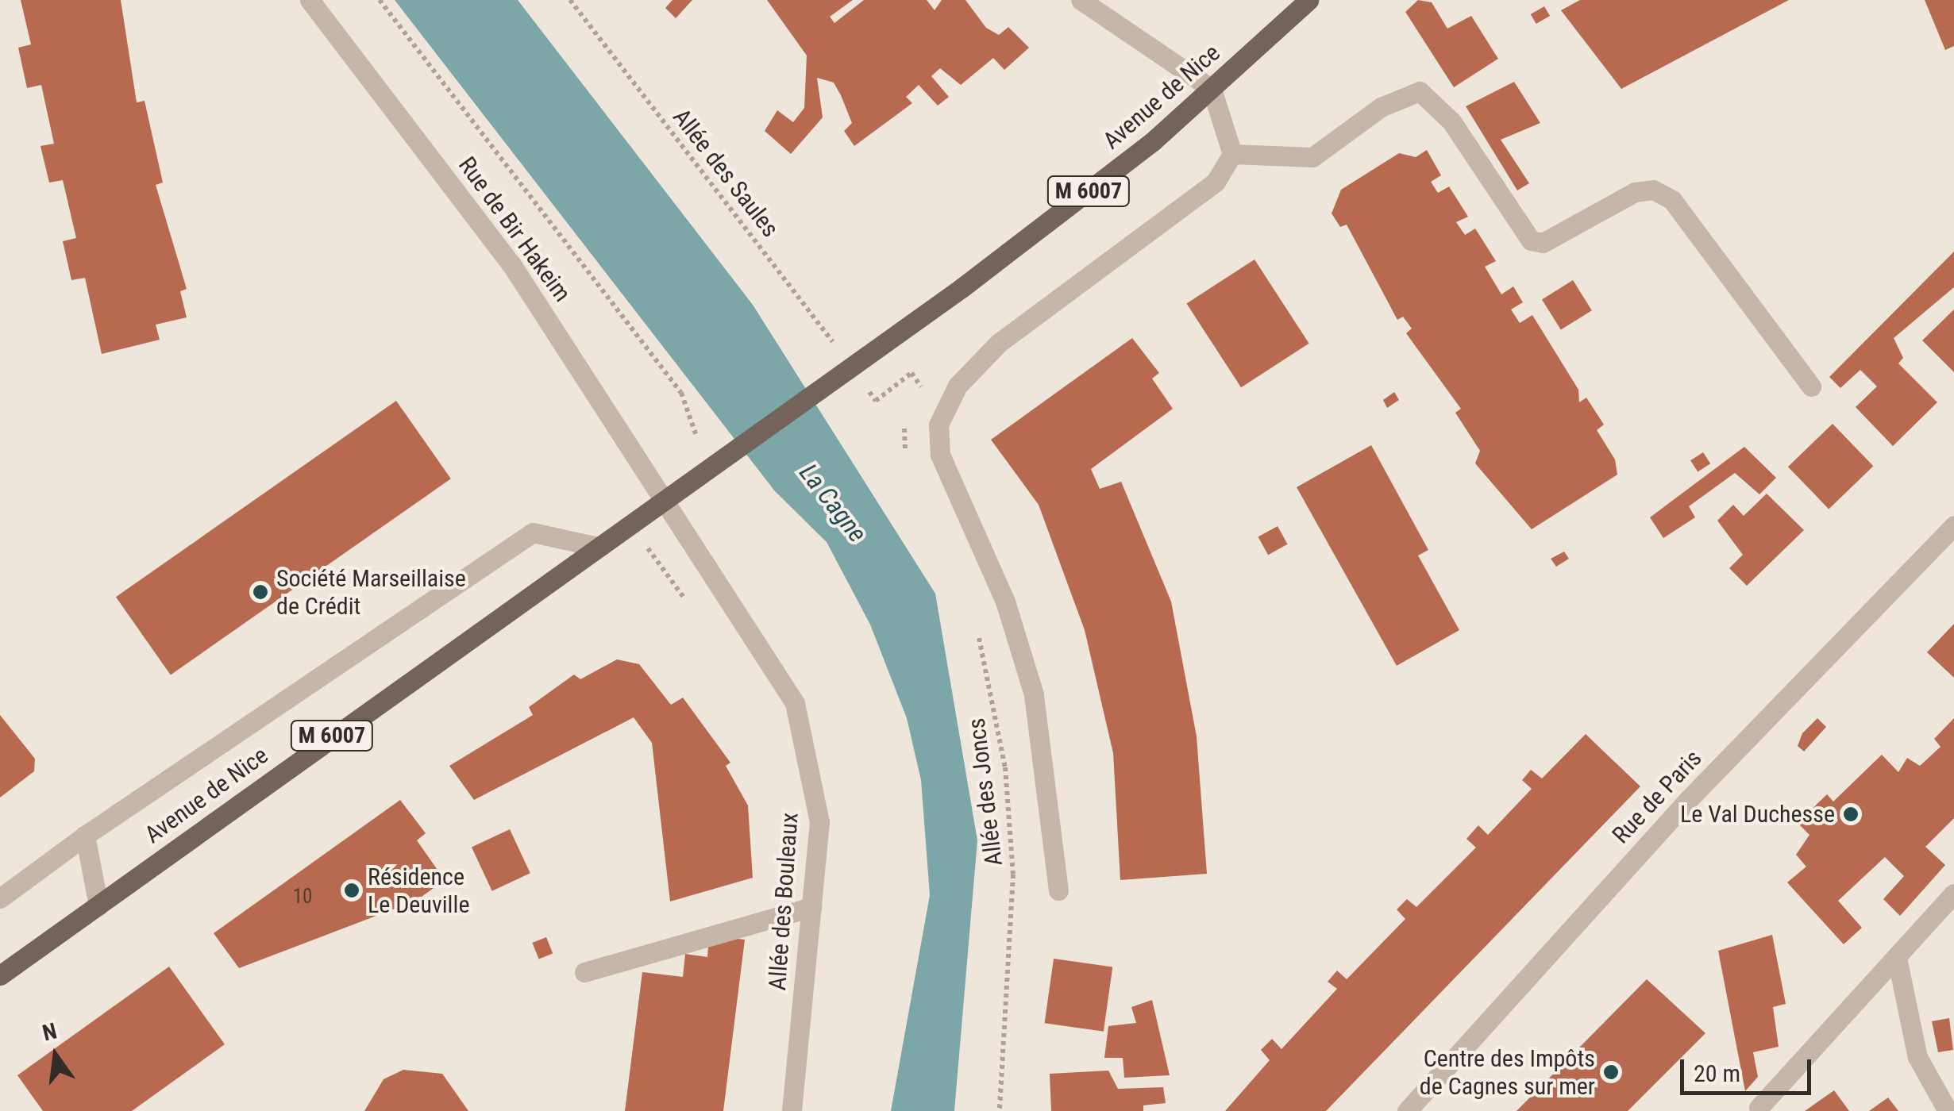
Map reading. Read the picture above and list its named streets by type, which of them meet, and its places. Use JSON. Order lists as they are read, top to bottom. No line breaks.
{"streets":{"main road":["Avenue de Nice","M 6007"],"street":["Rue de Bir Hakeim","Rue de Paris","Allée des Bouleaux"],"path":["Allée des Saules","Allée des Joncs"]},"crossings":[["Avenue de Nice","Allée des Saules"],["Avenue de Nice","M 6007"],["Avenue de Nice","Rue de Bir Hakeim"],["Avenue de Nice","Allée des Bouleaux"],["Allée des Saules","M 6007"],["Rue de Bir Hakeim","Allée des Bouleaux"]],"water":["La Cagne"],"places":["Société Marseillaise de Crédit","Le Val Duchesse","Résidence Le Deuville","Centre des Impôts de Cagnes sur mer"],"house_numbers":["10"],"scale_bar":"20 m","north":"top"}
